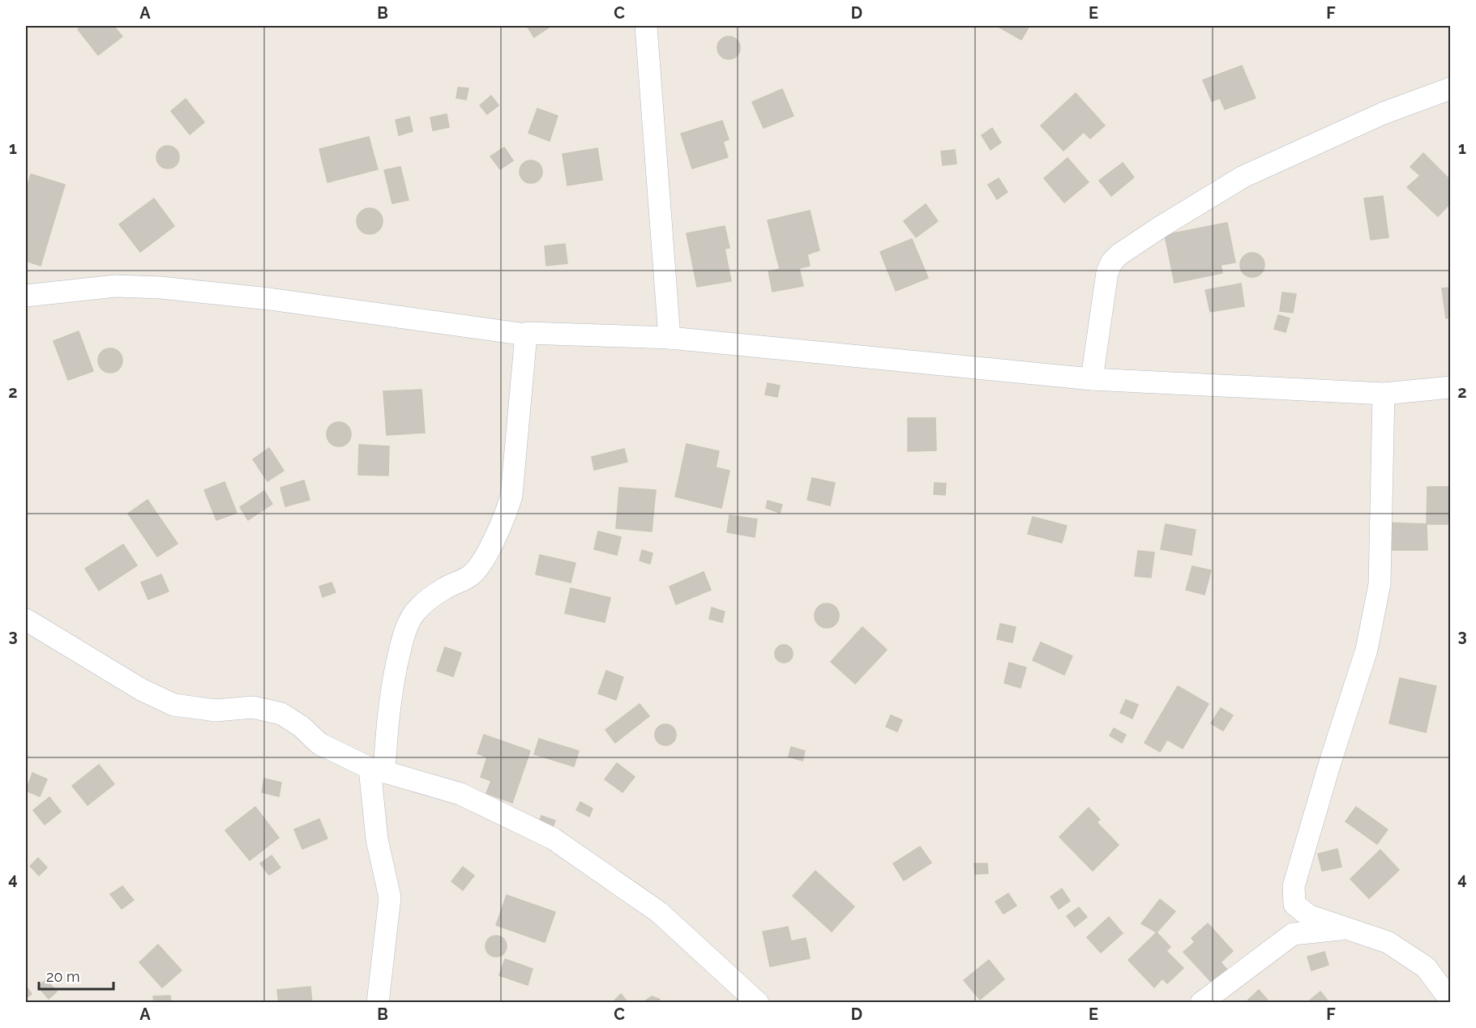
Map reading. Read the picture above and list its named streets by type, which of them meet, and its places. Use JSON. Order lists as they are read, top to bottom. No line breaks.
{"scale_bar":"20 m","grid":{"columns":["A","B","C","D","E","F"],"rows":["1","2","3","4"]}}
